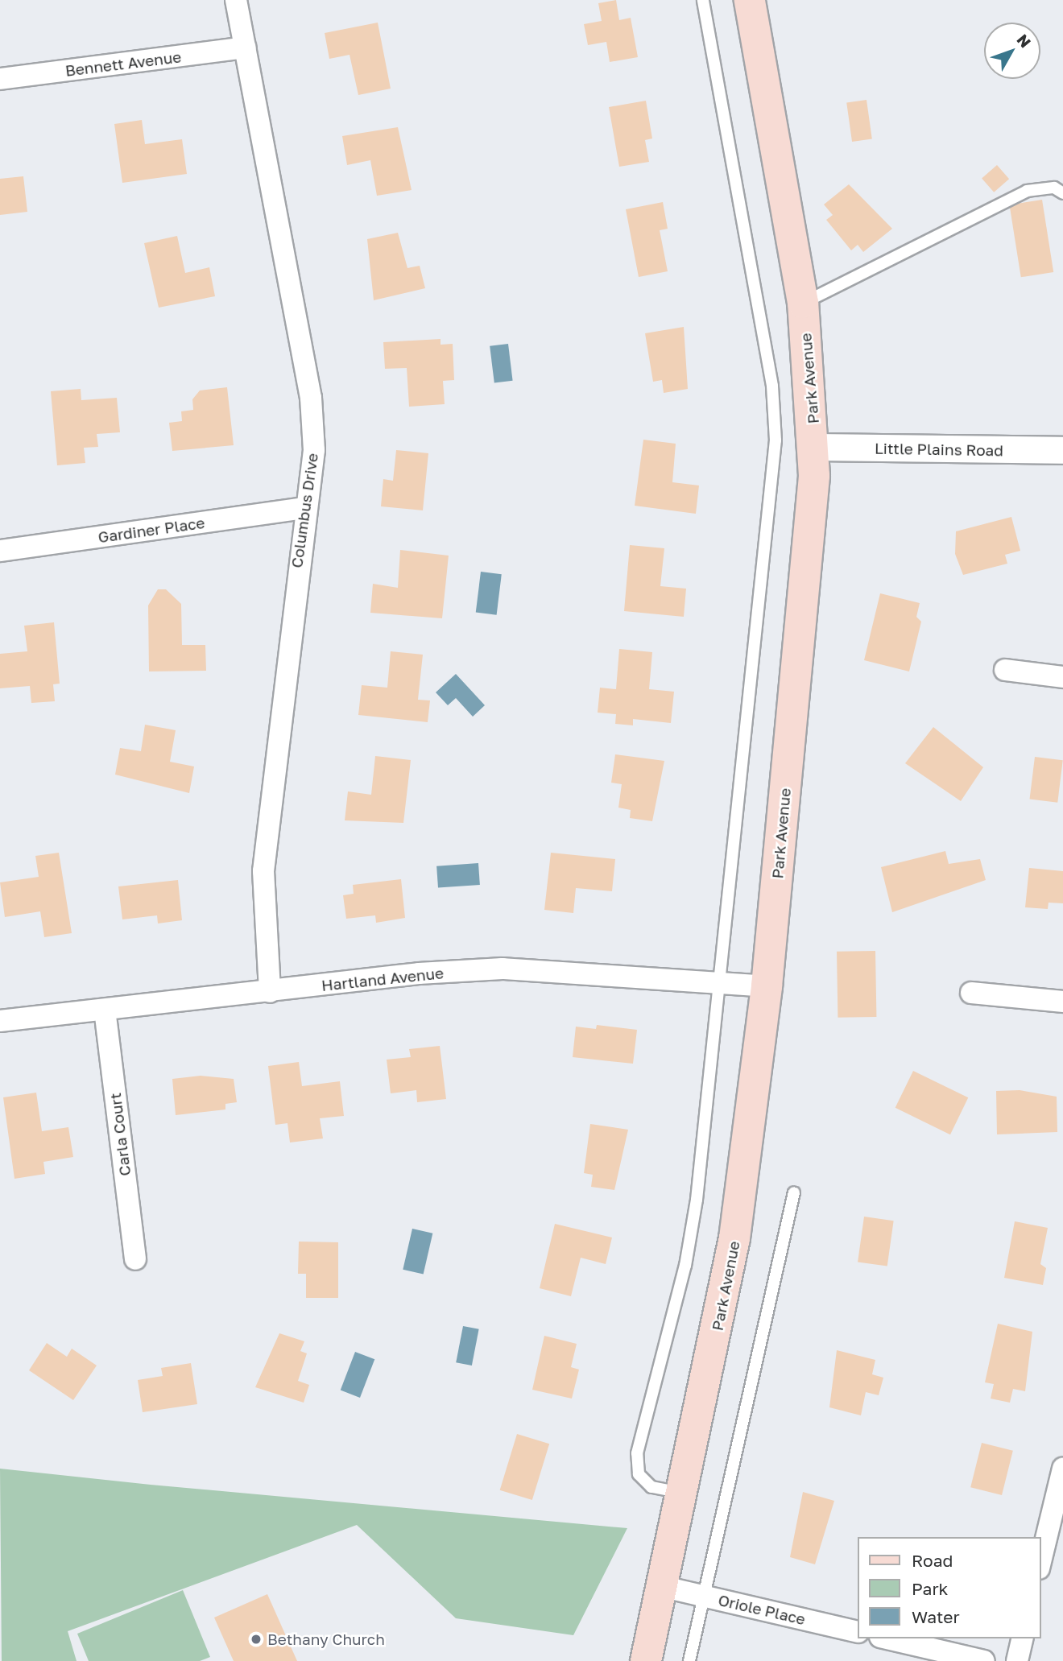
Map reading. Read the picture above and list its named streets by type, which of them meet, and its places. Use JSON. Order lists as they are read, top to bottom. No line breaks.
{"streets":{"main road":["Park Avenue"],"street":["Bennett Avenue","Little Plains Road","Columbus Drive","Gardiner Place","Hartland Avenue","Carla Court","Oriole Place"]},"crossings":[["Bennett Avenue","Columbus Drive"],["Park Avenue","Little Plains Road"],["Park Avenue","Hartland Avenue"],["Park Avenue","Oriole Place"],["Columbus Drive","Gardiner Place"],["Columbus Drive","Hartland Avenue"],["Hartland Avenue","Carla Court"]],"places":["Bethany Church"],"legend":["Road","Park","Water"],"north":"top right"}
